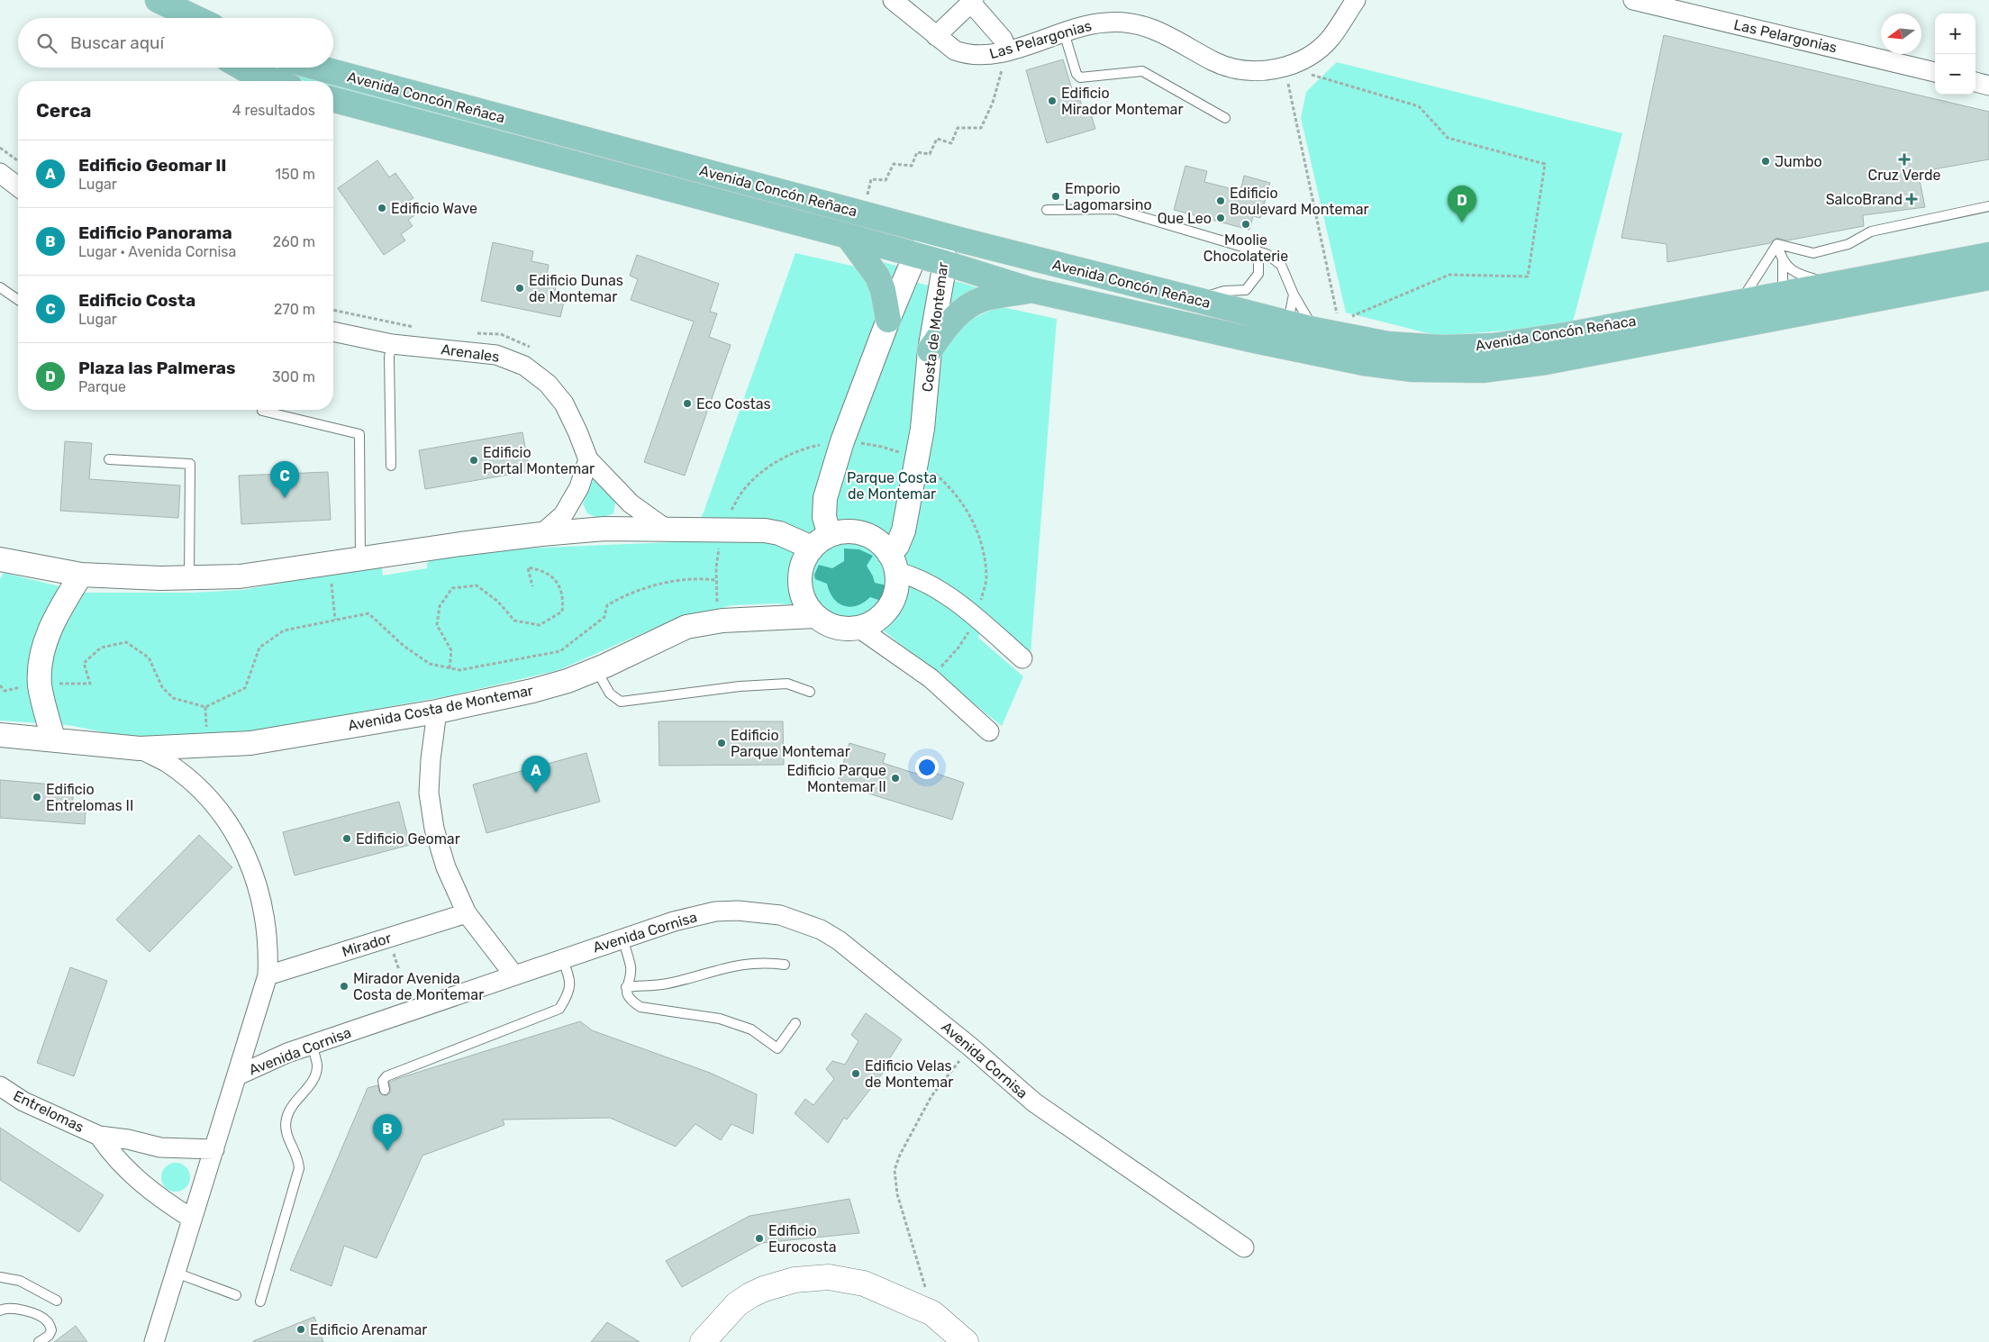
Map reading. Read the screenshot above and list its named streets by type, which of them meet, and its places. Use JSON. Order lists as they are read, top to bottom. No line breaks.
{"streets":{"main road":["Avenida Concón Reñaca"],"street":["Las Pelargonias","Costa de Montemar","Arenales","Avenida Costa de Montemar","Avenida Cornisa","Mirador","Entrelomas"]},"crossings":[["Avenida Concón Reñaca","Costa de Montemar"],["Costa de Montemar","Avenida Costa de Montemar"],["Avenida Cornisa","Entrelomas"]],"parks":["Parque Costa de Montemar"],"places":{"other":["Edificio Mirador Montemar","Jumbo","Emporio Lagomarsino","Edificio Boulevard Montemar","Edificio Wave","Que Leo","Moolie Chocolaterie","Edificio Dunas de Montemar","Eco Costas","Edificio Portal Montemar","Edificio Parque Montemar","Edificio Parque Montemar II","Edificio Entrelomas II","Edificio Geomar","Mirador Avenida Costa de Montemar","Edificio Velas de Montemar","Edificio Eurocosta","Edificio Arenamar"],"health":["Cruz Verde","SalcoBrand"]},"north":"left","page":{"map_buttons":["+","−"],"search":"Buscar aquí","heading":["Cerca","4 resultados"],"list":[{"mark":"A","name":"Edificio Geomar II","note":"Lugar","value":"150 m"},{"mark":"B","name":"Edificio Panorama","note":"Lugar · Avenida Cornisa","value":"260 m"},{"mark":"C","name":"Edificio Costa","note":"Lugar","value":"270 m"},{"mark":"D","name":"Plaza las Palmeras","note":"Parque","value":"300 m"}],"pins":["D","C","A","B"]}}
